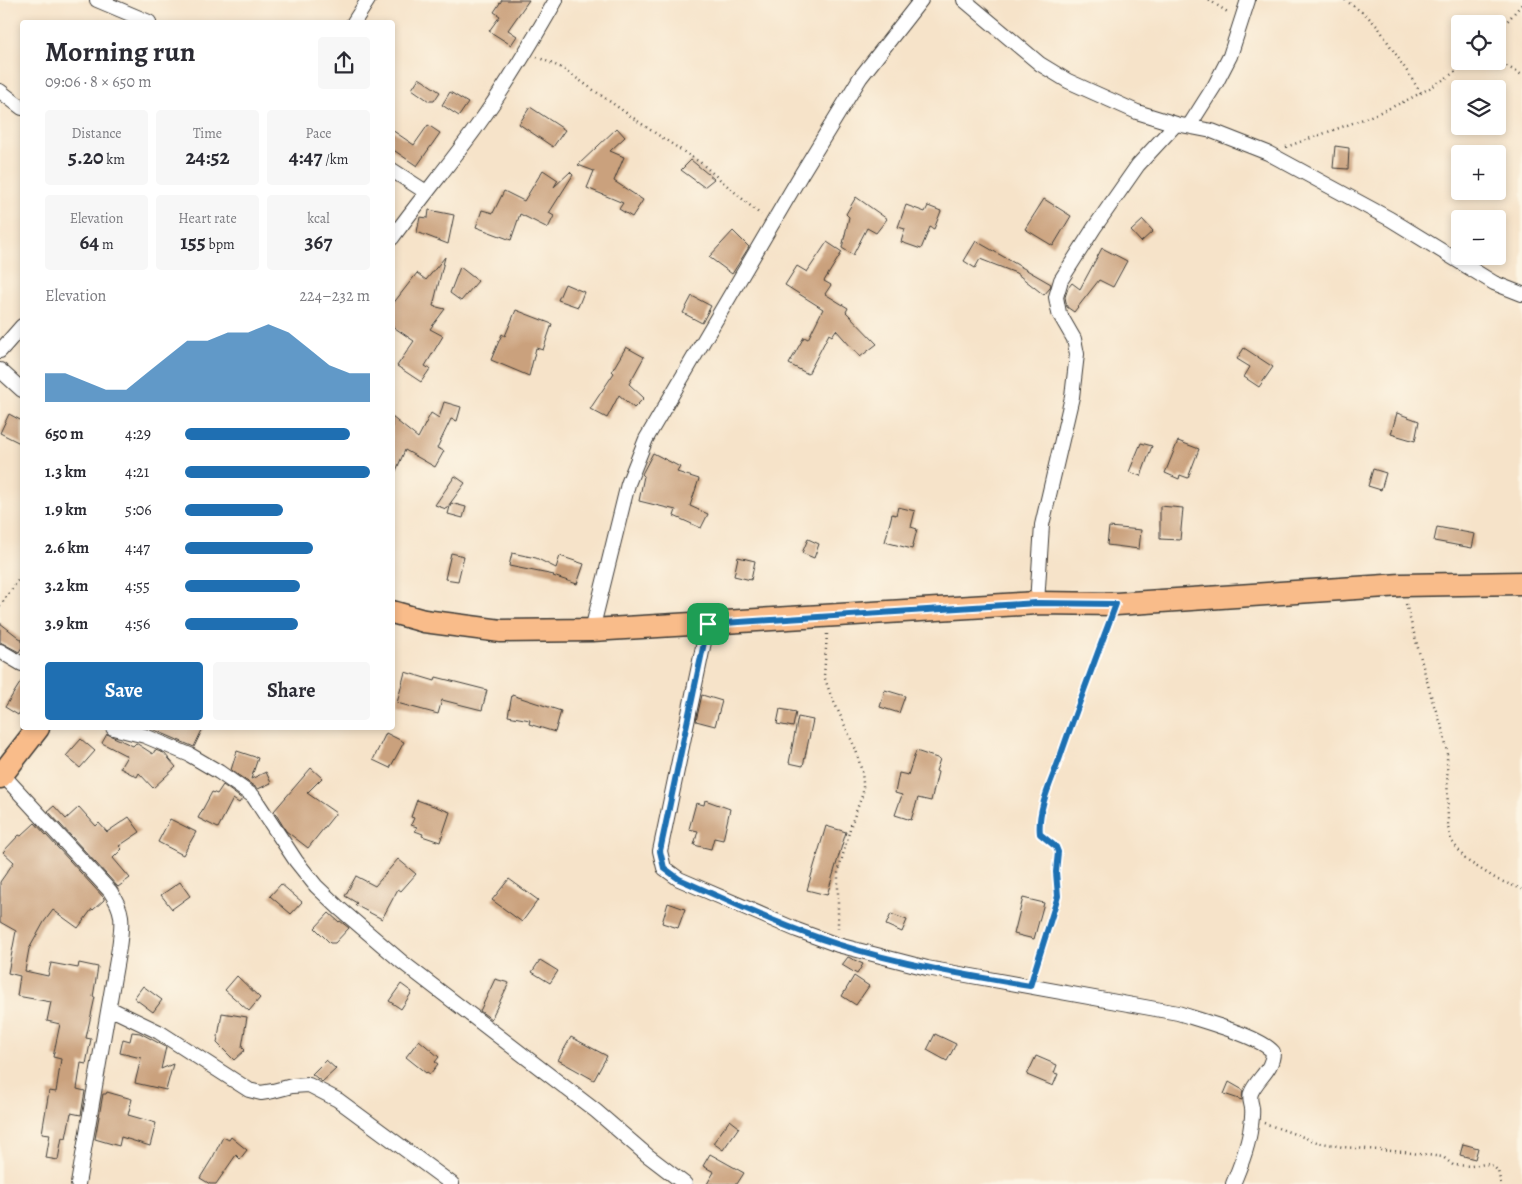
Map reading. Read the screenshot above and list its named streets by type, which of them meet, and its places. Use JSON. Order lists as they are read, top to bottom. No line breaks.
{"page":{"map_buttons":["+","−"],"heading":["Morning run","09:06 · 8 × 650 m"],"stats":[["Distance","5.20 km"],["Time","24:52"],["Pace","4:47 /km"],["Elevation","64 m"],["Heart rate","155 bpm"],["kcal","367"]],"chart":["Elevation","224–232 m"],"list":[{"name":"650 m","note":"4:29"},{"name":"1.3 km","note":"4:21"},{"name":"1.9 km","note":"5:06"},{"name":"2.6 km","note":"4:47"},{"name":"3.2 km","note":"4:55"},{"name":"3.9 km","note":"4:56"}],"buttons":["Save","Share"]}}
